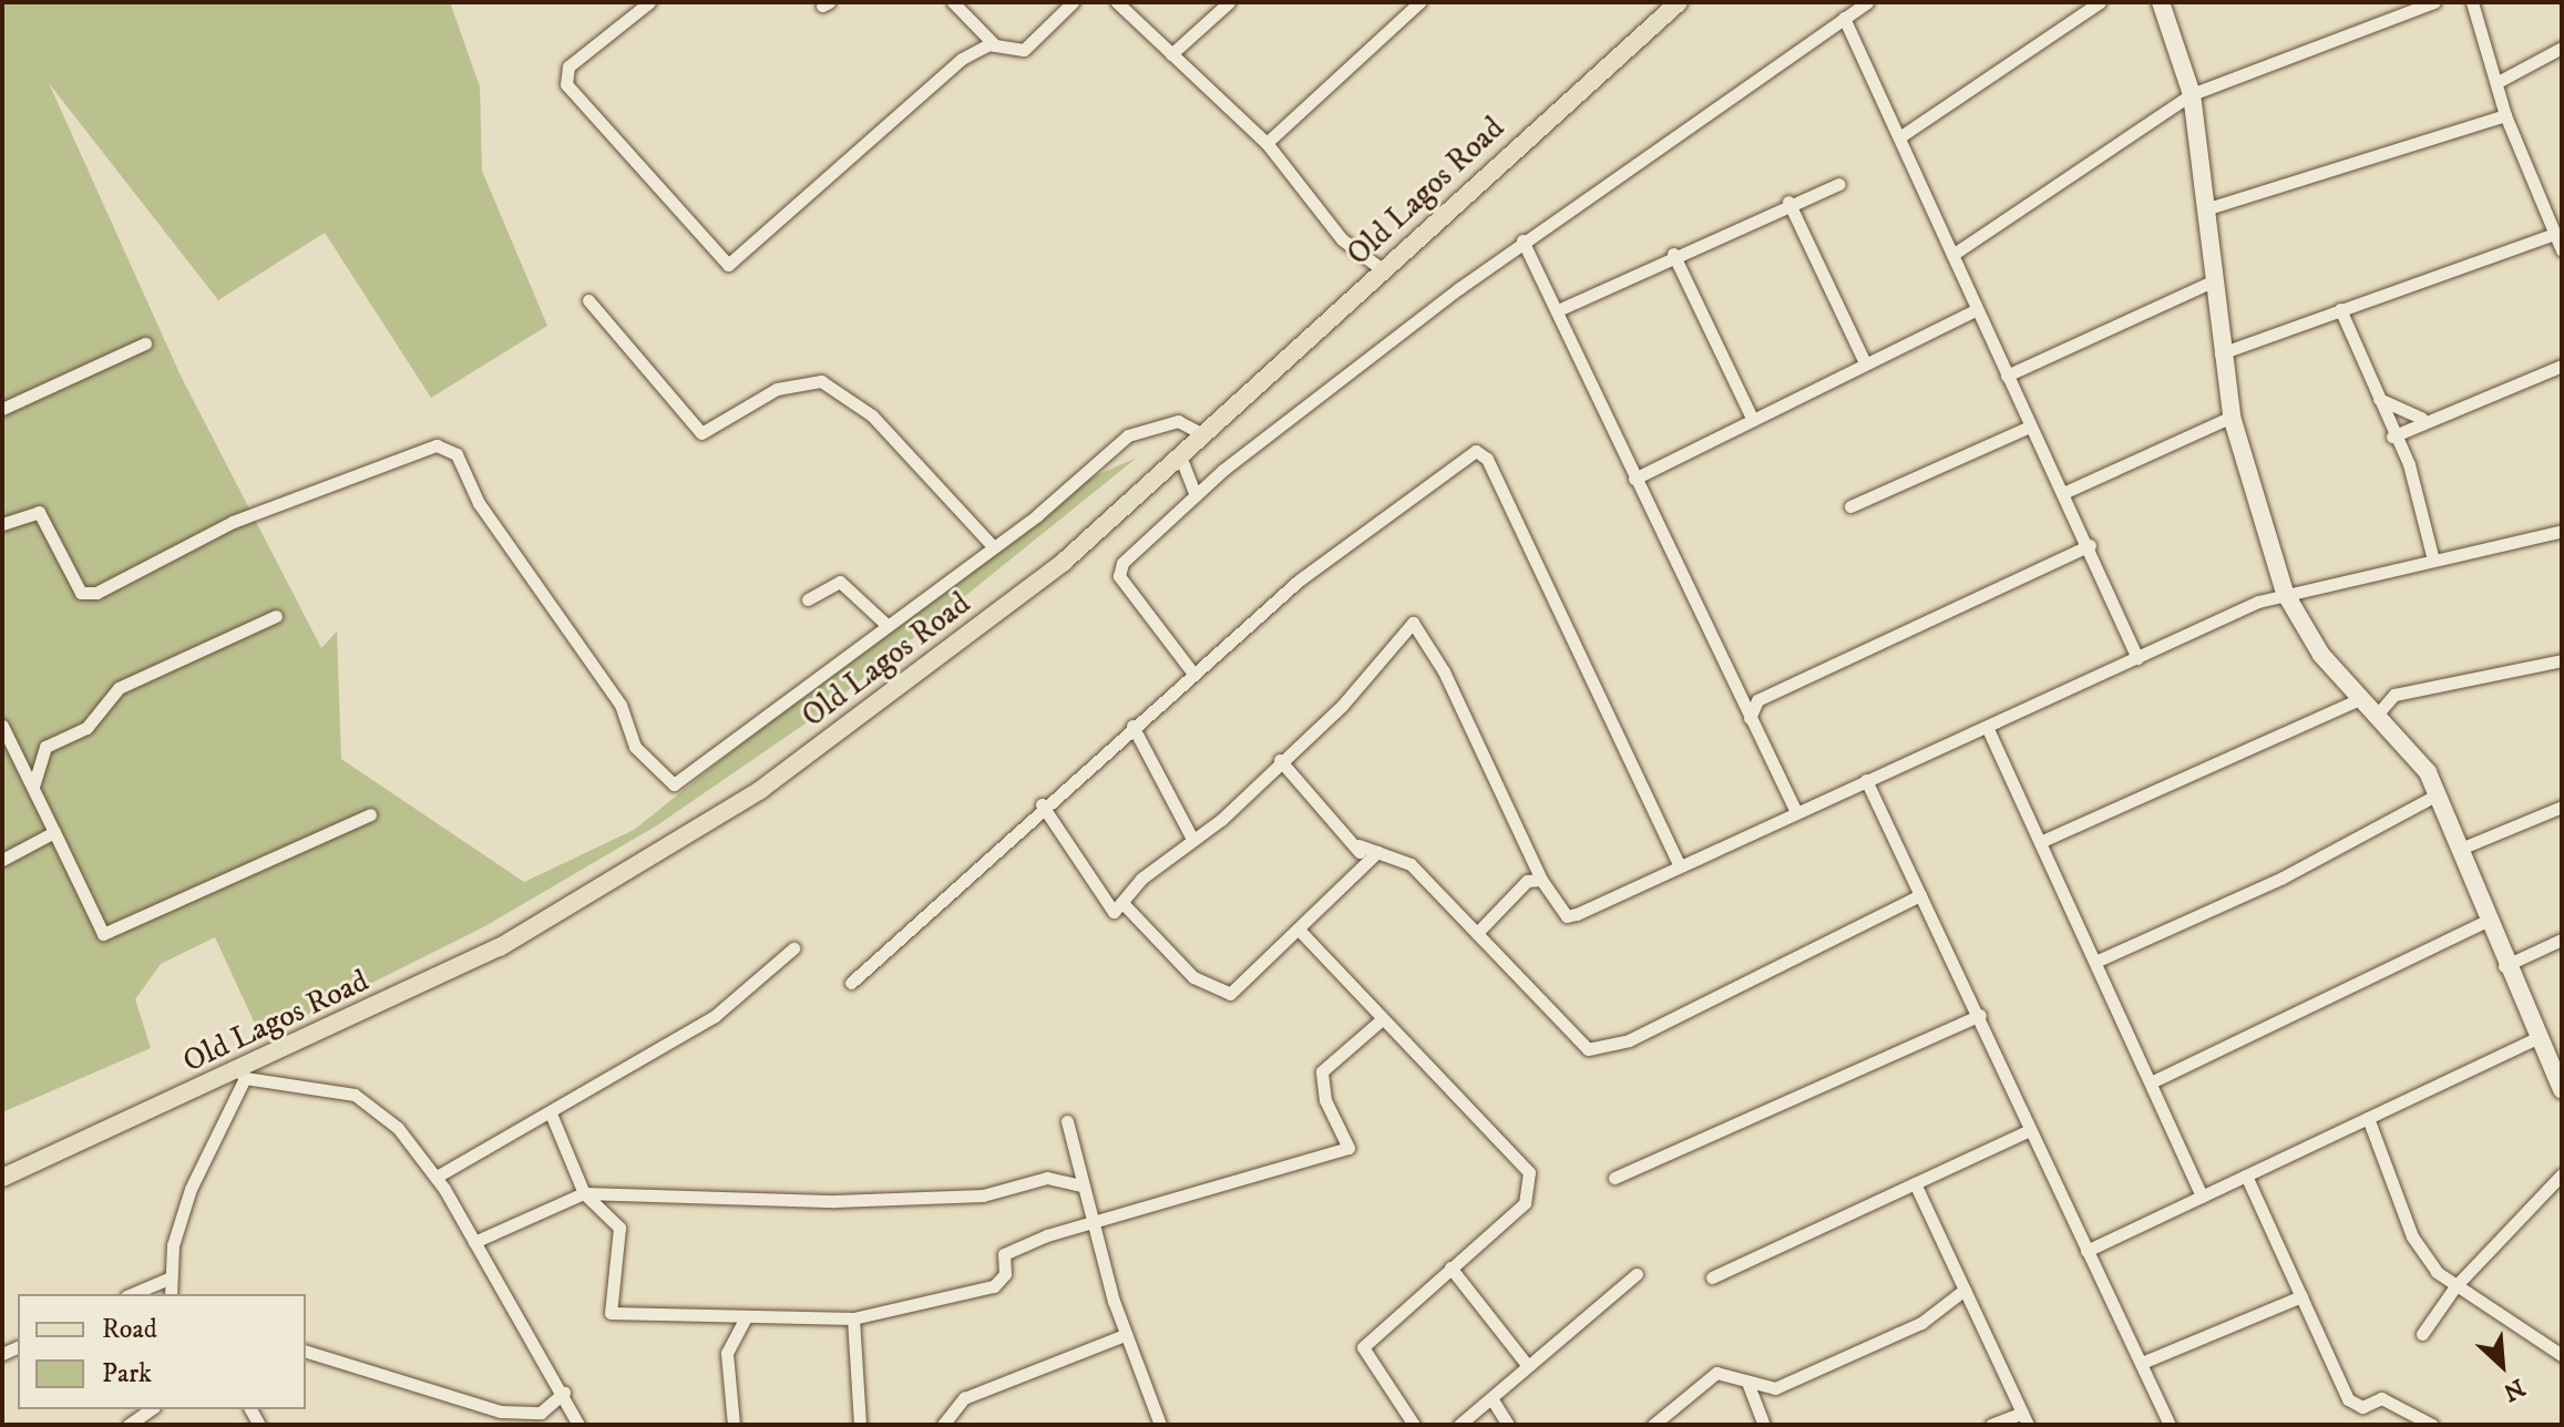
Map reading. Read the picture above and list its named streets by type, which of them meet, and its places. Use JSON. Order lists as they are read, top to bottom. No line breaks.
{"streets":{"main road":["Old Lagos Road"]},"legend":["Road","Park"],"north":"bottom right"}
